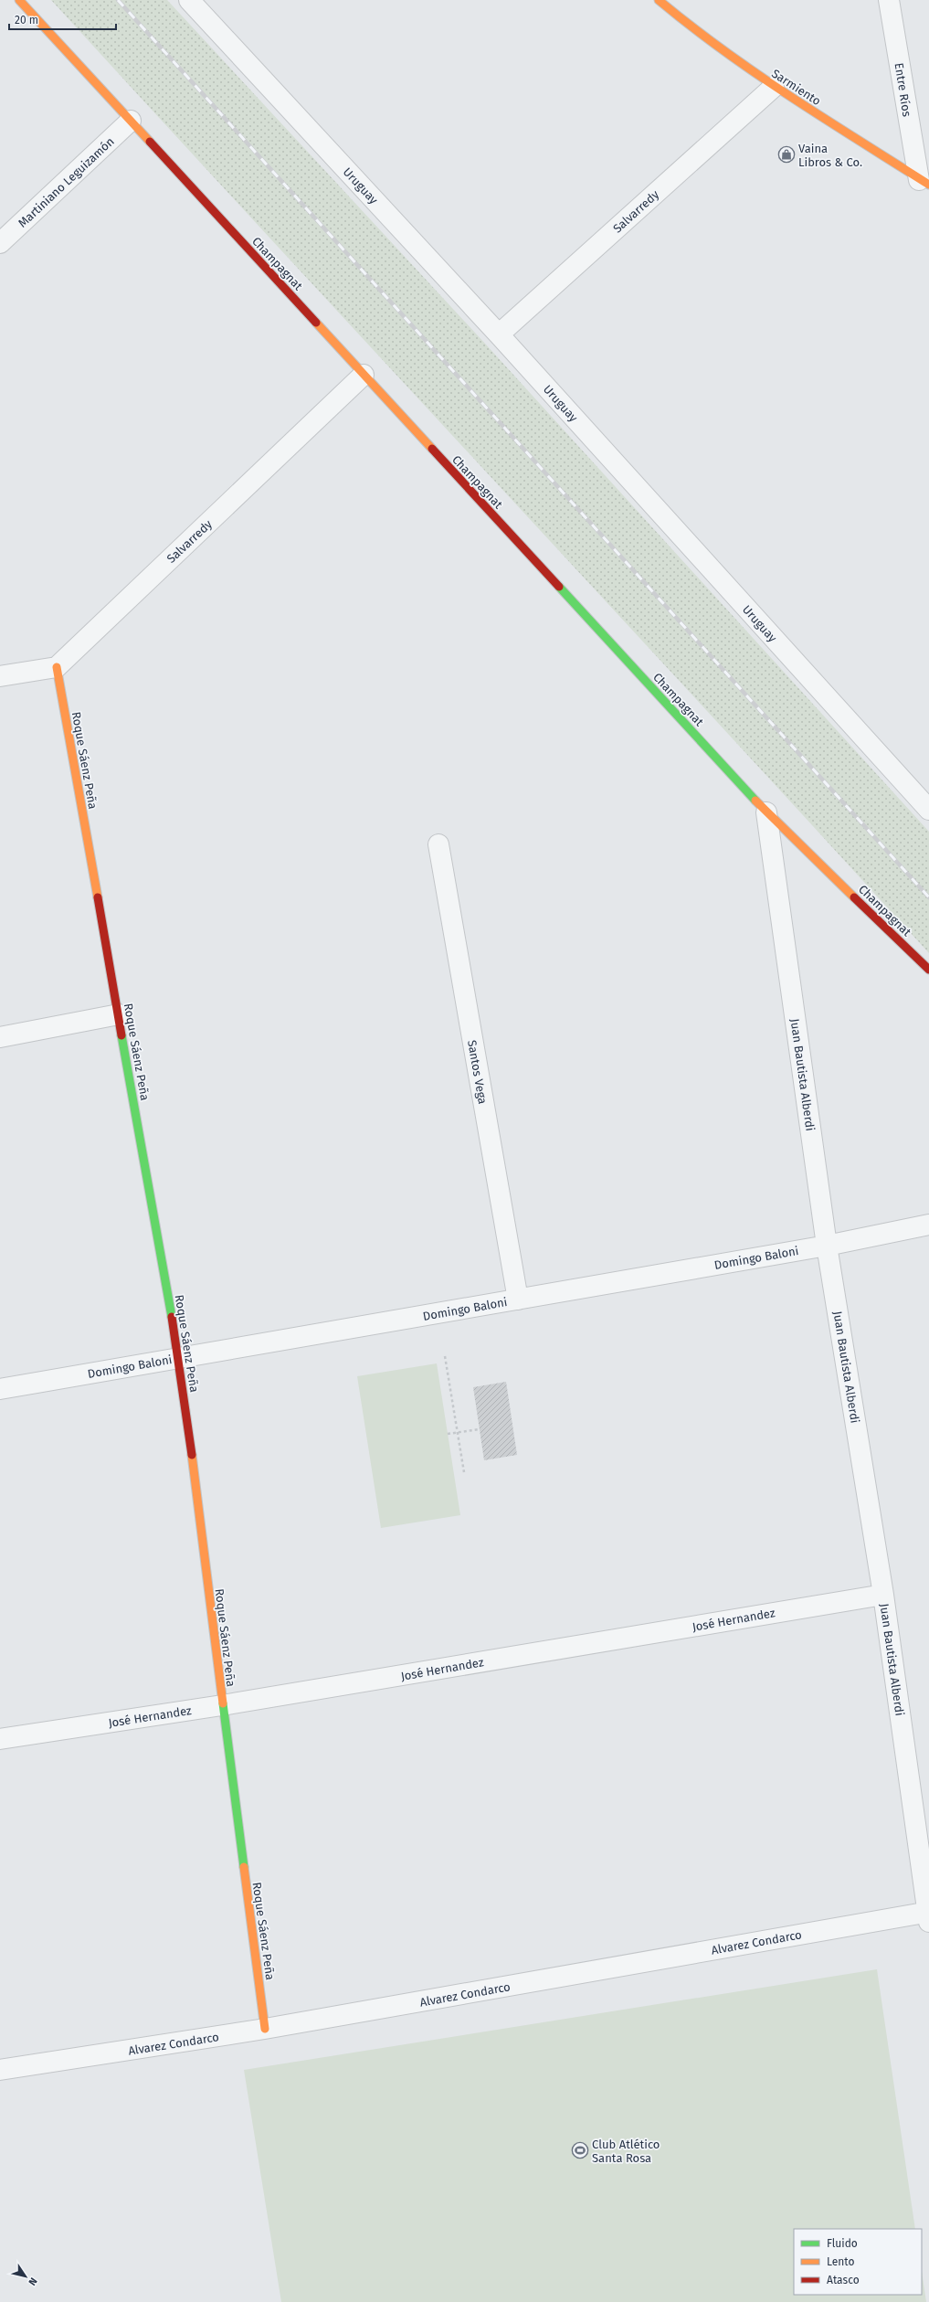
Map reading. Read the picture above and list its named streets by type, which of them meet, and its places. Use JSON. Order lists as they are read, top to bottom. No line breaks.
{"streets":{"street":["Sarmiento","Entre Ríos","Martiniano Leguizamón","Uruguay","Salvarredy","Champagnat","Roque Sáenz Peña","Santos Vega","Juan Bautista Alberdi","Domingo Baloni","José Hernandez","Alvarez Condarco"]},"crossings":[["Sarmiento","Entre Ríos"],["Sarmiento","Salvarredy"],["Martiniano Leguizamón","Champagnat"],["Uruguay","Salvarredy"],["Salvarredy","Champagnat"],["Salvarredy","Roque Sáenz Peña"],["Champagnat","Juan Bautista Alberdi"],["Roque Sáenz Peña","Domingo Baloni"],["Roque Sáenz Peña","José Hernandez"],["Roque Sáenz Peña","Alvarez Condarco"],["Santos Vega","Domingo Baloni"],["Juan Bautista Alberdi","Domingo Baloni"],["Juan Bautista Alberdi","José Hernandez"],["Juan Bautista Alberdi","Alvarez Condarco"]],"places":{"shop":["Vaina Libros & Co."],"sports":["Club Atlético Santa Rosa"]},"legend":["Fluido","Lento","Atasco"],"scale_bar":"20 m","north":"bottom right"}
